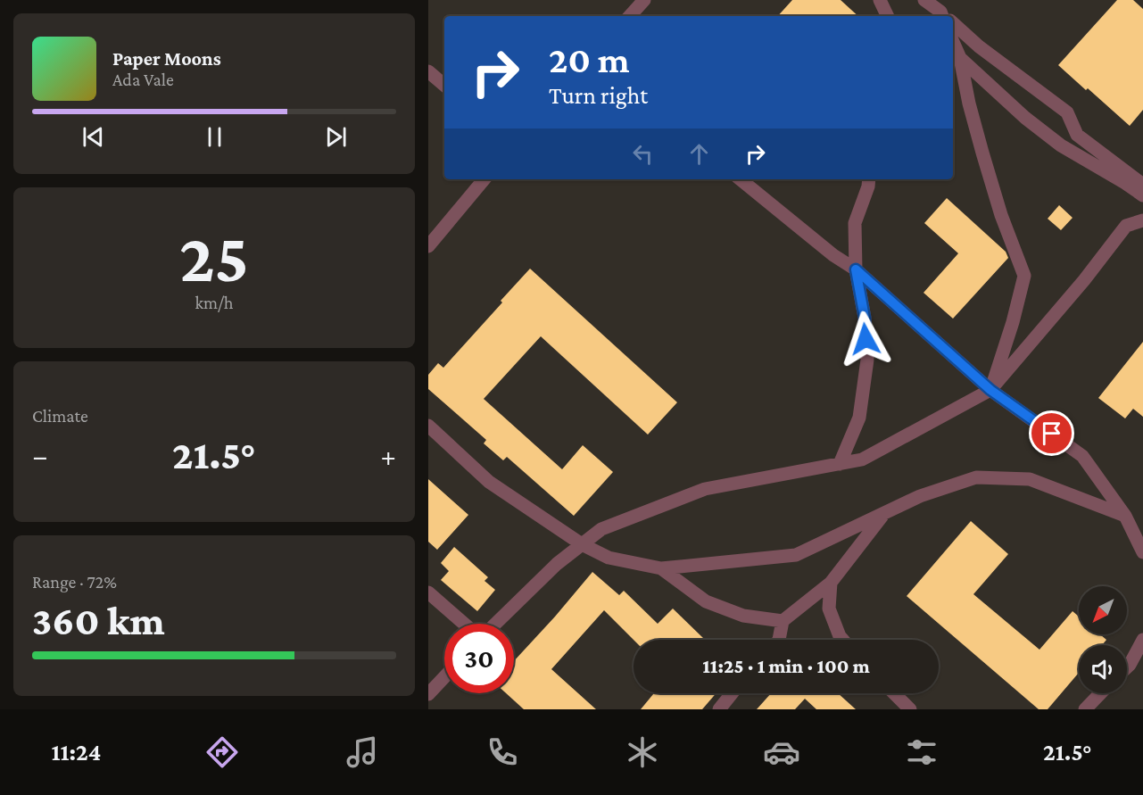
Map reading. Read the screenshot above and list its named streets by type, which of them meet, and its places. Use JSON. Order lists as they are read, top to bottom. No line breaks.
{"north":"bottom left","page":{"turn":["20 m","Turn right"],"song":["Paper Moons","Ada Vale"],"tile":[["25","km/h"],"Climate",["Range · 72%","360 km"]],"heat":["−","21.5°","+"],"limit":"30","trip":"11:25 · 1 min · 100 m","tabs":["11:24","21.5°"]}}
